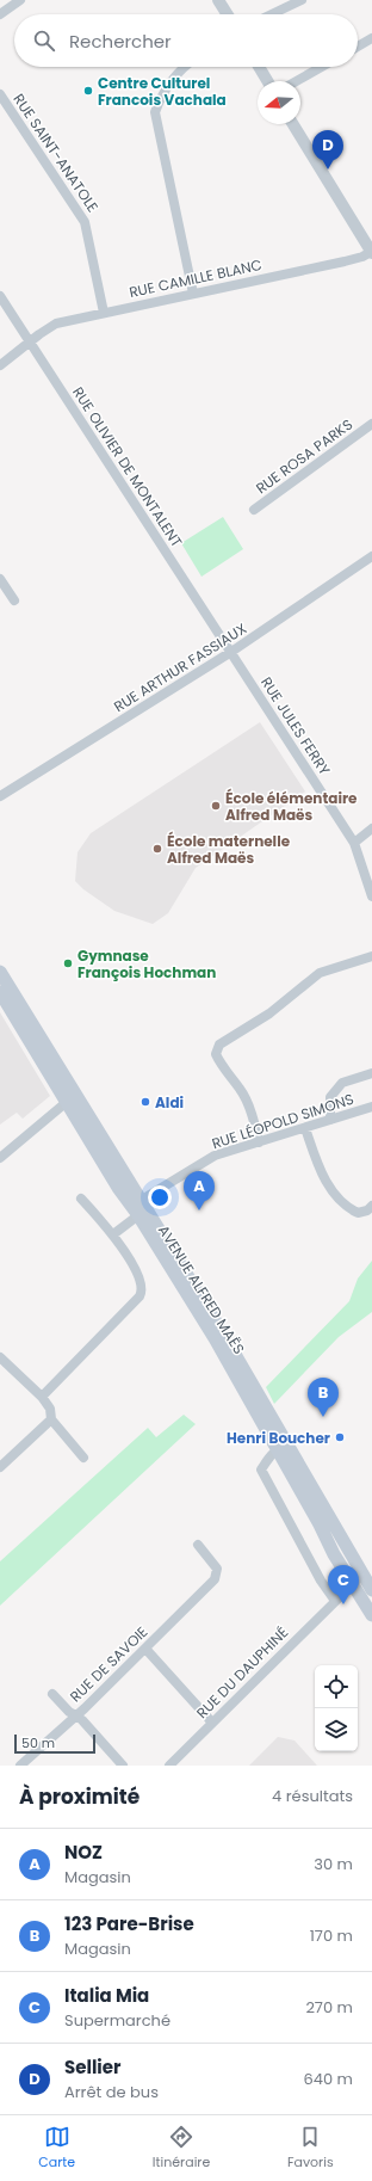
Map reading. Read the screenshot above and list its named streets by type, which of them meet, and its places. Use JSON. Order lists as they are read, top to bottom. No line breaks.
{"streets":{"main road":["AVENUE ALFRED MAËS"],"street":["RUE SAINT-ANATOLE","RUE CAMILLE BLANC","RUE ROSA PARKS","RUE OLIVIER DE MONTALENT","RUE ARTHUR FASSIAUX","RUE JULES FERRY","RUE LÉOPOLD SIMONS","RUE DE SAVOIE","RUE DU DAUPHINÉ"]},"crossings":[["RUE SAINT-ANATOLE","RUE CAMILLE BLANC"],["RUE CAMILLE BLANC","RUE OLIVIER DE MONTALENT"],["RUE OLIVIER DE MONTALENT","RUE ARTHUR FASSIAUX"],["RUE OLIVIER DE MONTALENT","RUE JULES FERRY"],["RUE ARTHUR FASSIAUX","RUE JULES FERRY"],["RUE LÉOPOLD SIMONS","AVENUE ALFRED MAËS"],["AVENUE ALFRED MAËS","RUE DU DAUPHINÉ"]],"places":["Centre Culturel Francois Vachala","École élémentaire Alfred Maës","École maternelle Alfred Maës","Gymnase François Hochman","Aldi","Henri Boucher"],"scale_bar":"50 m","north":"left","page":{"search":"Rechercher","pins":["D","A","B","C"],"scale":"50 m","heading":["À proximité","4 résultats"],"list":[{"mark":"A","name":"NOZ","note":"Magasin","value":"30 m"},{"mark":"B","name":"123 Pare-Brise","note":"Magasin","value":"170 m"},{"mark":"C","name":"Italia Mia","note":"Supermarché","value":"270 m"},{"mark":"D","name":"Sellier","note":"Arrêt de bus","value":"640 m"}],"nav":["Carte","Itinéraire","Favoris"]}}
